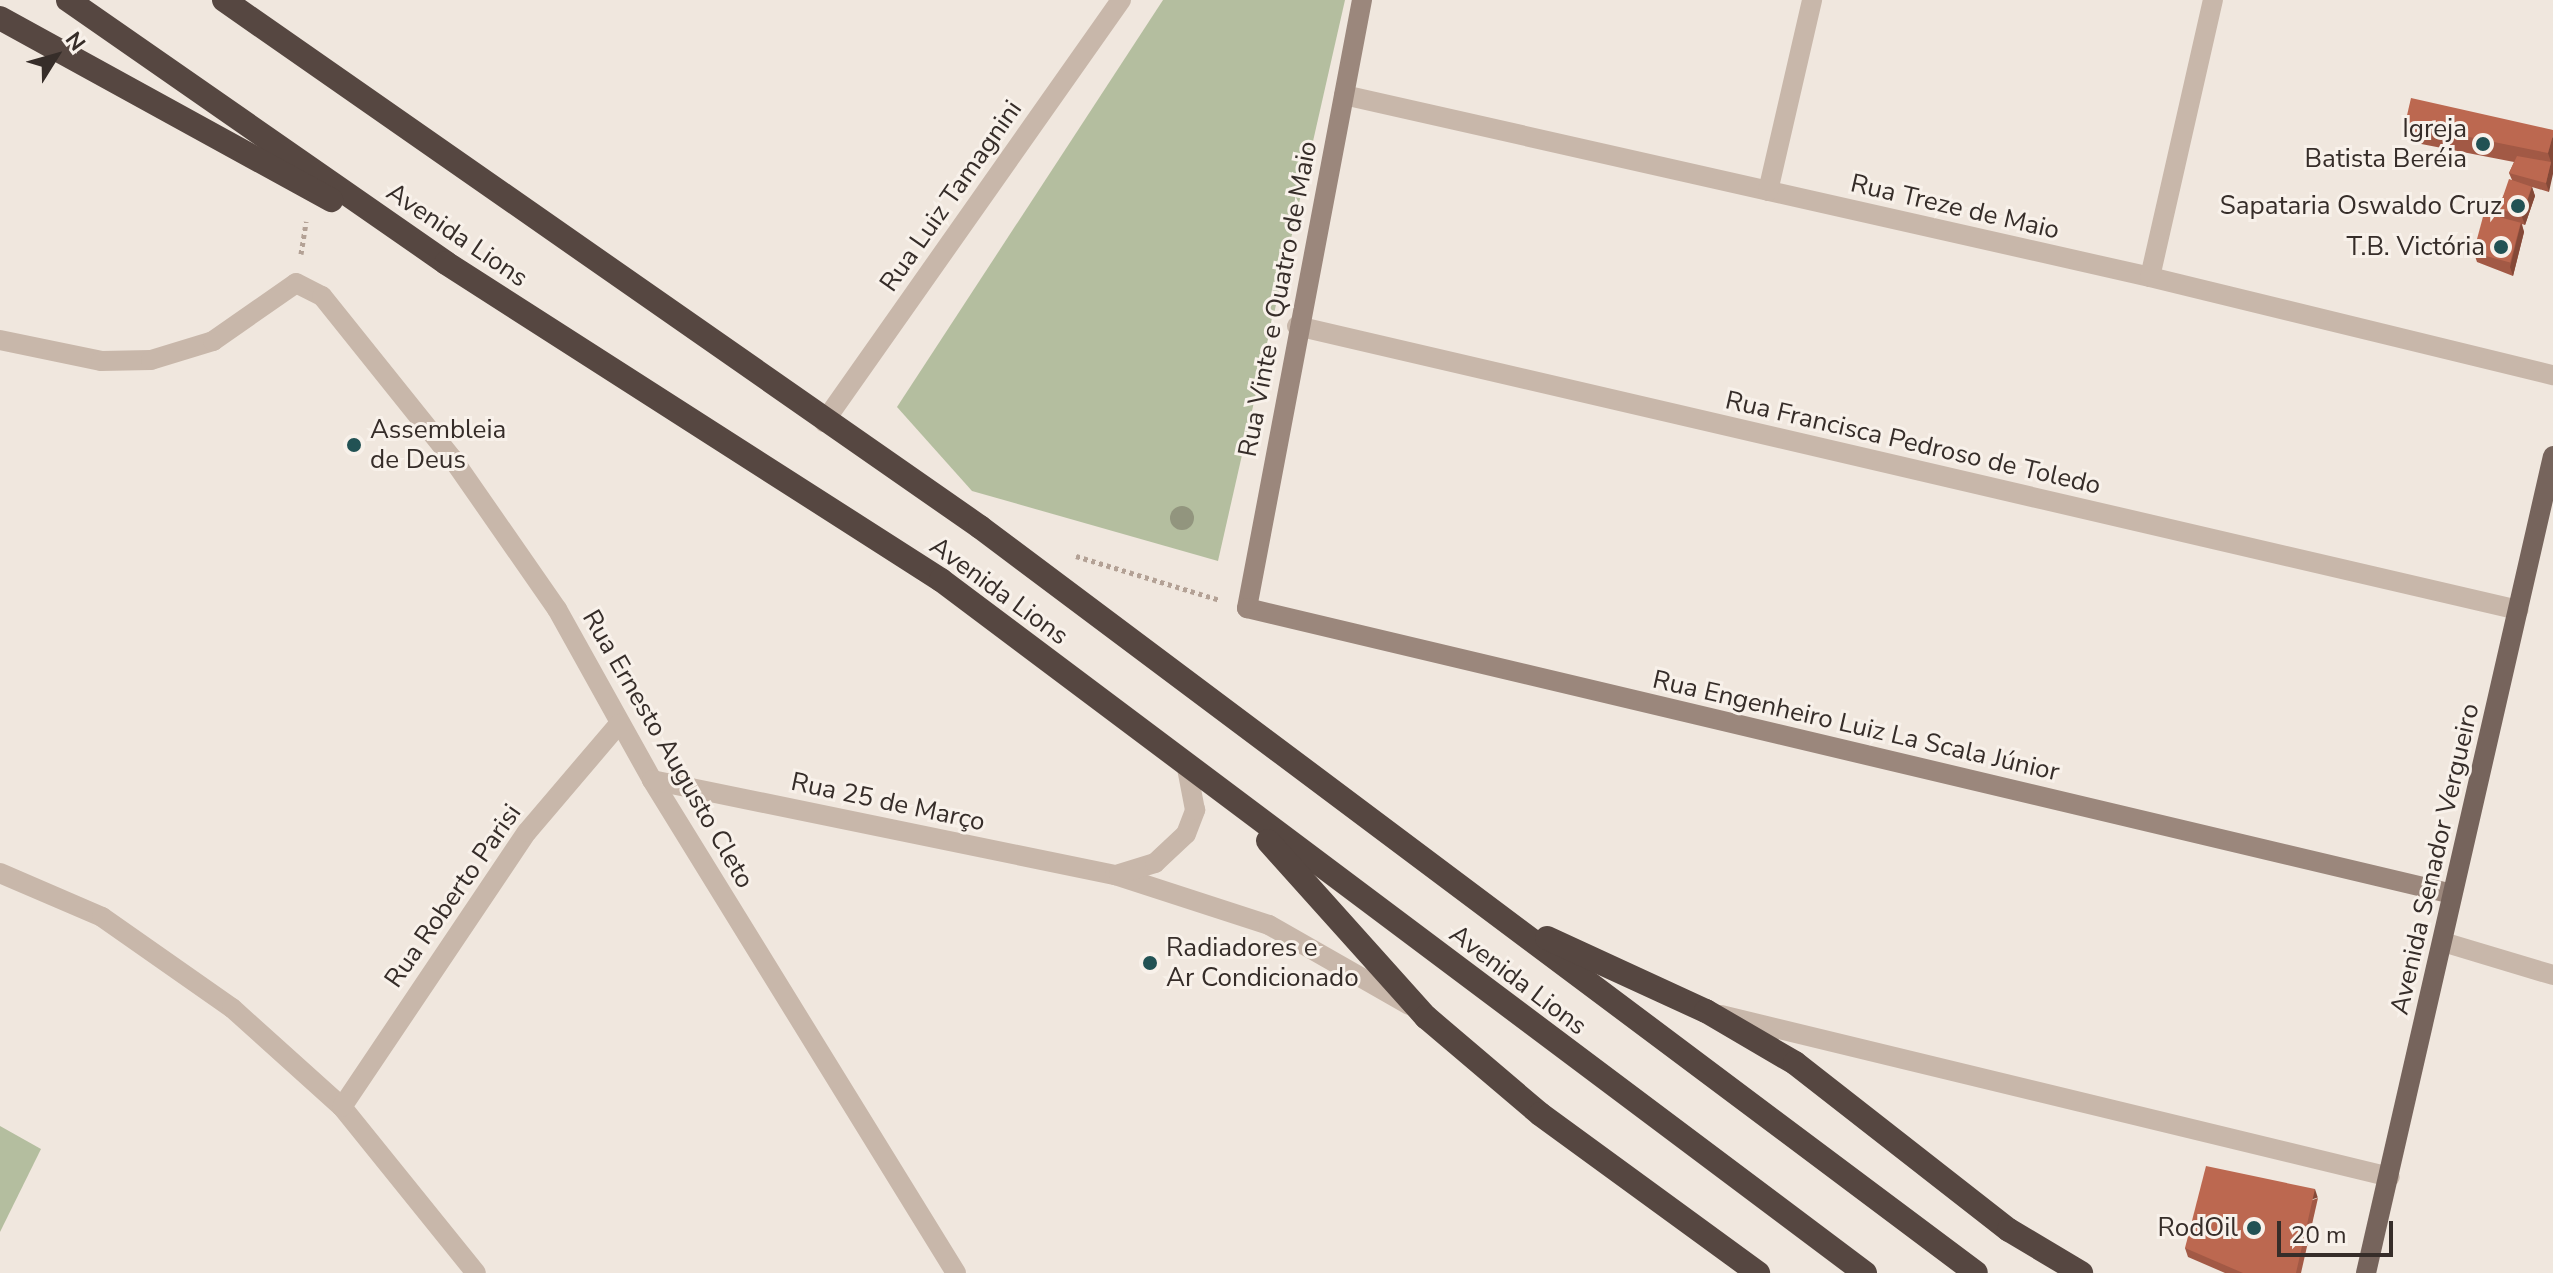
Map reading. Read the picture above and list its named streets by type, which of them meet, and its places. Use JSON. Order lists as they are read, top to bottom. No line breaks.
{"streets":{"highway":["Avenida Lions"],"main road":["Avenida Senador Vergueiro"],"street":["Rua Luiz Tamagnini","Rua Treze de Maio","Rua Vinte e Quatro de Maio","Rua Francisca Pedroso de Toledo","Rua Engenheiro Luiz La Scala Júnior","Rua Ernesto Augusto Cleto","Rua 25 de Março","Rua Roberto Parisi"]},"crossings":[["Rua Luiz Tamagnini","Avenida Lions"],["Rua Treze de Maio","Rua Vinte e Quatro de Maio"],["Avenida Lions","Rua 25 de Março"],["Rua Vinte e Quatro de Maio","Rua Francisca Pedroso de Toledo"],["Rua Vinte e Quatro de Maio","Rua Engenheiro Luiz La Scala Júnior"],["Rua Francisca Pedroso de Toledo","Avenida Senador Vergueiro"],["Rua Engenheiro Luiz La Scala Júnior","Avenida Senador Vergueiro"],["Rua Ernesto Augusto Cleto","Rua 25 de Março"],["Rua Ernesto Augusto Cleto","Rua Roberto Parisi"]],"places":["Igreja Batista Beréia","Sapataria Oswaldo Cruz","T.B. Victória","Assembleia de Deus","Radiadores e Ar Condicionado","RodOil"],"scale_bar":"20 m","north":"top right"}
